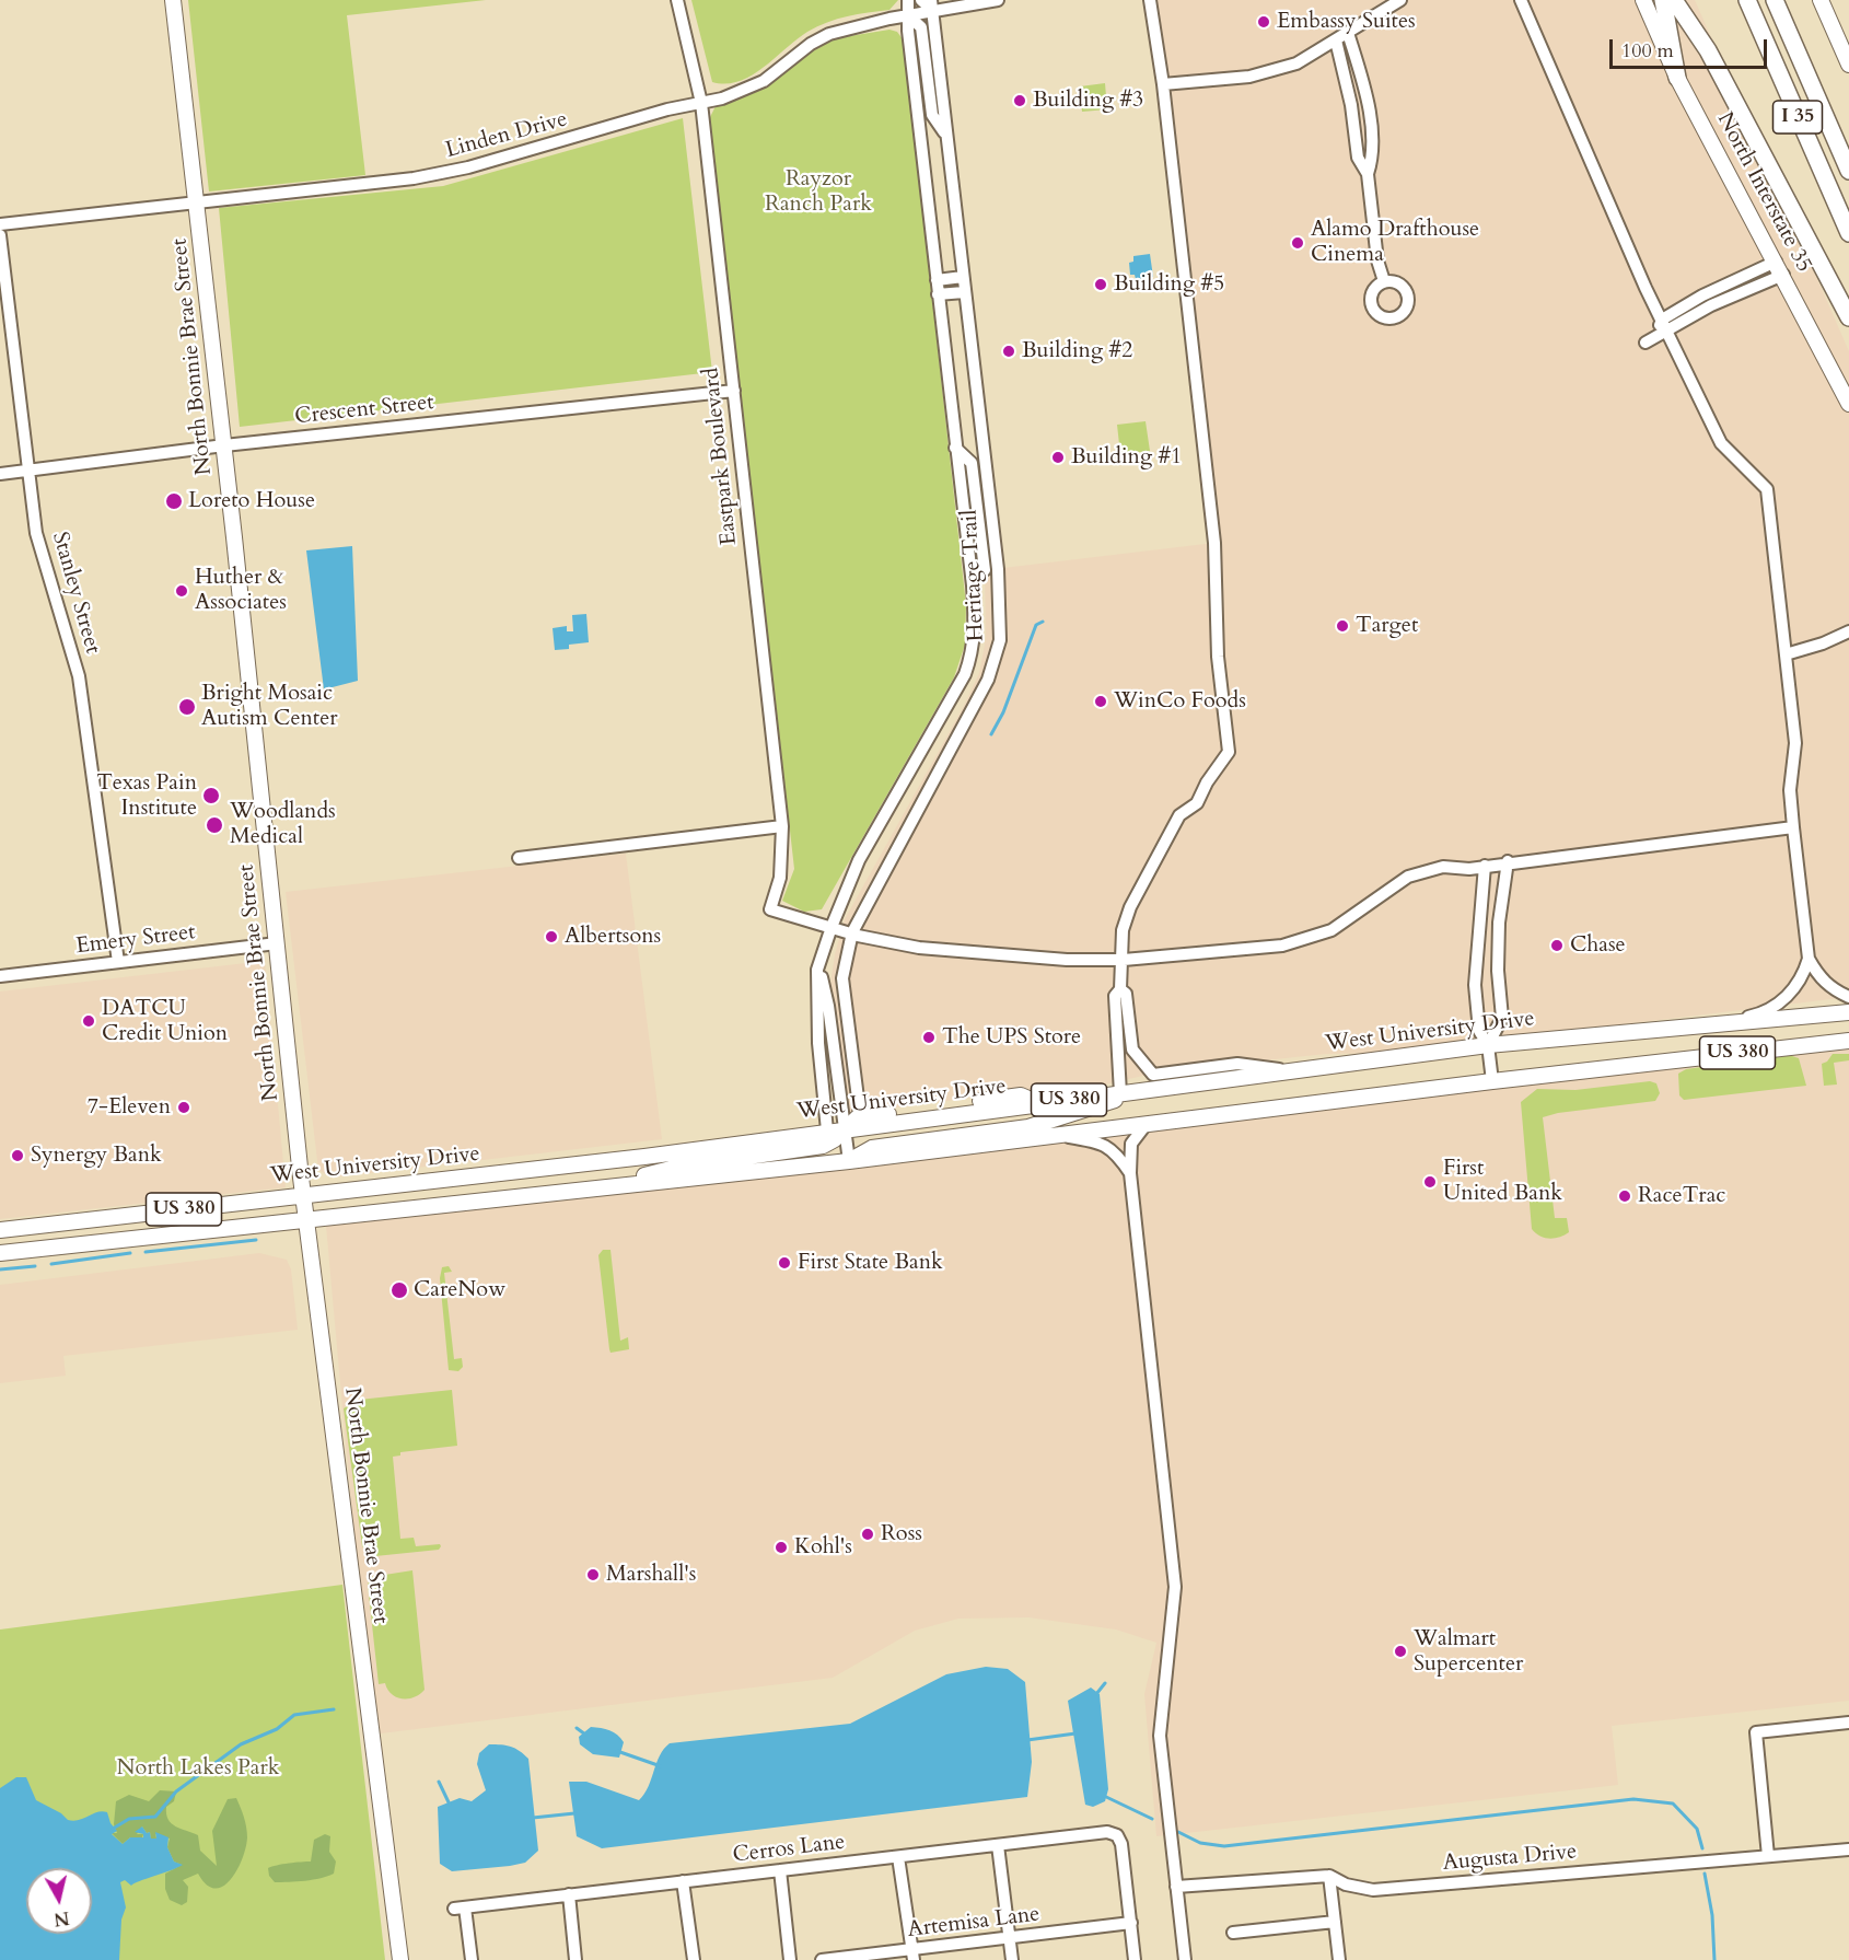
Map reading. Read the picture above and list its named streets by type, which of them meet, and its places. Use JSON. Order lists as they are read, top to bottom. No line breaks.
{"streets":{"highway":["I 35"],"main road":["North Interstate 35","North Bonnie Brae Street","West University Drive","US 380"],"street":["Linden Drive","Crescent Street","Eastpark Boulevard","Heritage Trail","Stanley Street","Emery Street","Cerros Lane","Augusta Drive","Artemisa Lane"]},"crossings":[["Linden Drive","North Bonnie Brae Street"],["Linden Drive","Eastpark Boulevard"],["Linden Drive","Heritage Trail"],["North Bonnie Brae Street","Crescent Street"],["North Bonnie Brae Street","Emery Street"],["North Bonnie Brae Street","West University Drive"],["North Bonnie Brae Street","US 380"],["Crescent Street","Eastpark Boulevard"],["Crescent Street","Stanley Street"],["Eastpark Boulevard","Heritage Trail"],["Heritage Trail","West University Drive"],["Stanley Street","Emery Street"],["Cerros Lane","Artemisa Lane"]],"parks":["Rayzor Ranch Park","North Lakes Park"],"places":["Embassy Suites","Building #3","Alamo Drafthouse Cinema","Building #5","Building #2","Building #1","Loreto House","Huther & Associates","Target","WinCo Foods","Bright Mosaic Autism Center","Texas Pain Institute","Woodlands Medical","Albertsons","Chase","DATCU Credit Union","The UPS Store","7-Eleven","Synergy Bank","First United Bank","RaceTrac","First State Bank","CareNow","Ross","Kohl's","Marshall's","Walmart Supercenter"],"scale_bar":"100 m","north":"bottom"}
